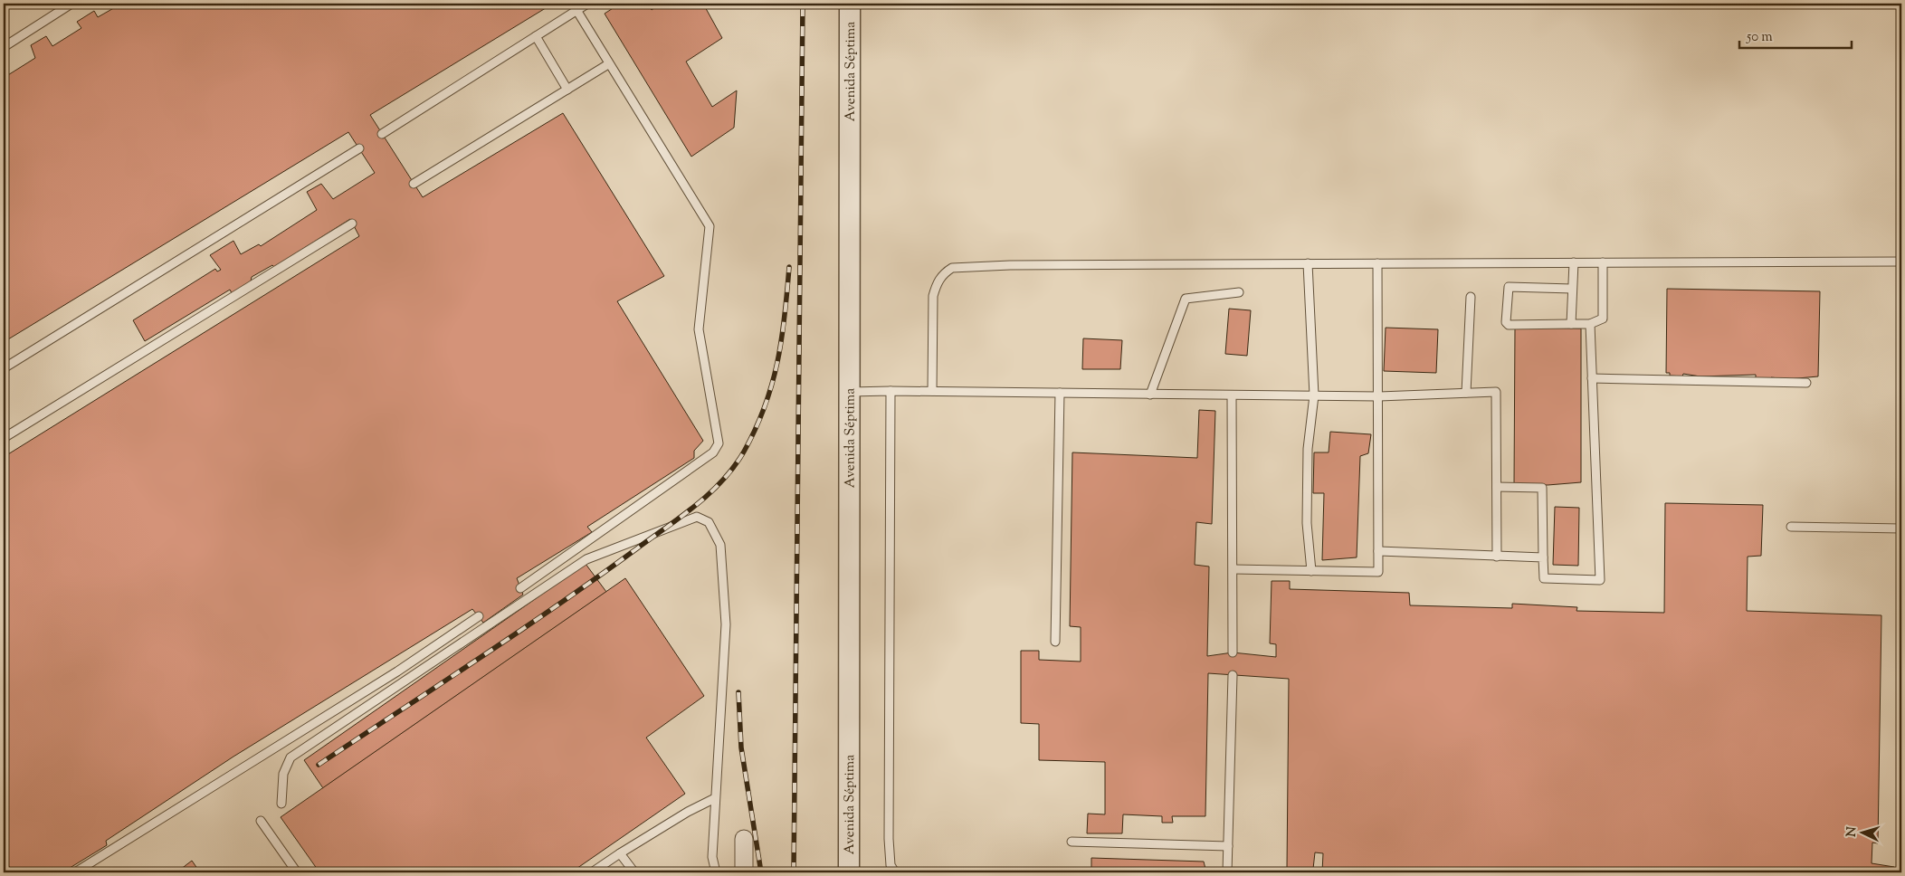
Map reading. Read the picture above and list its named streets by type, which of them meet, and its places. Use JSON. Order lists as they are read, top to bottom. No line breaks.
{"streets":{"street":["Avenida Séptima"]},"scale_bar":"50 m","north":"left"}
